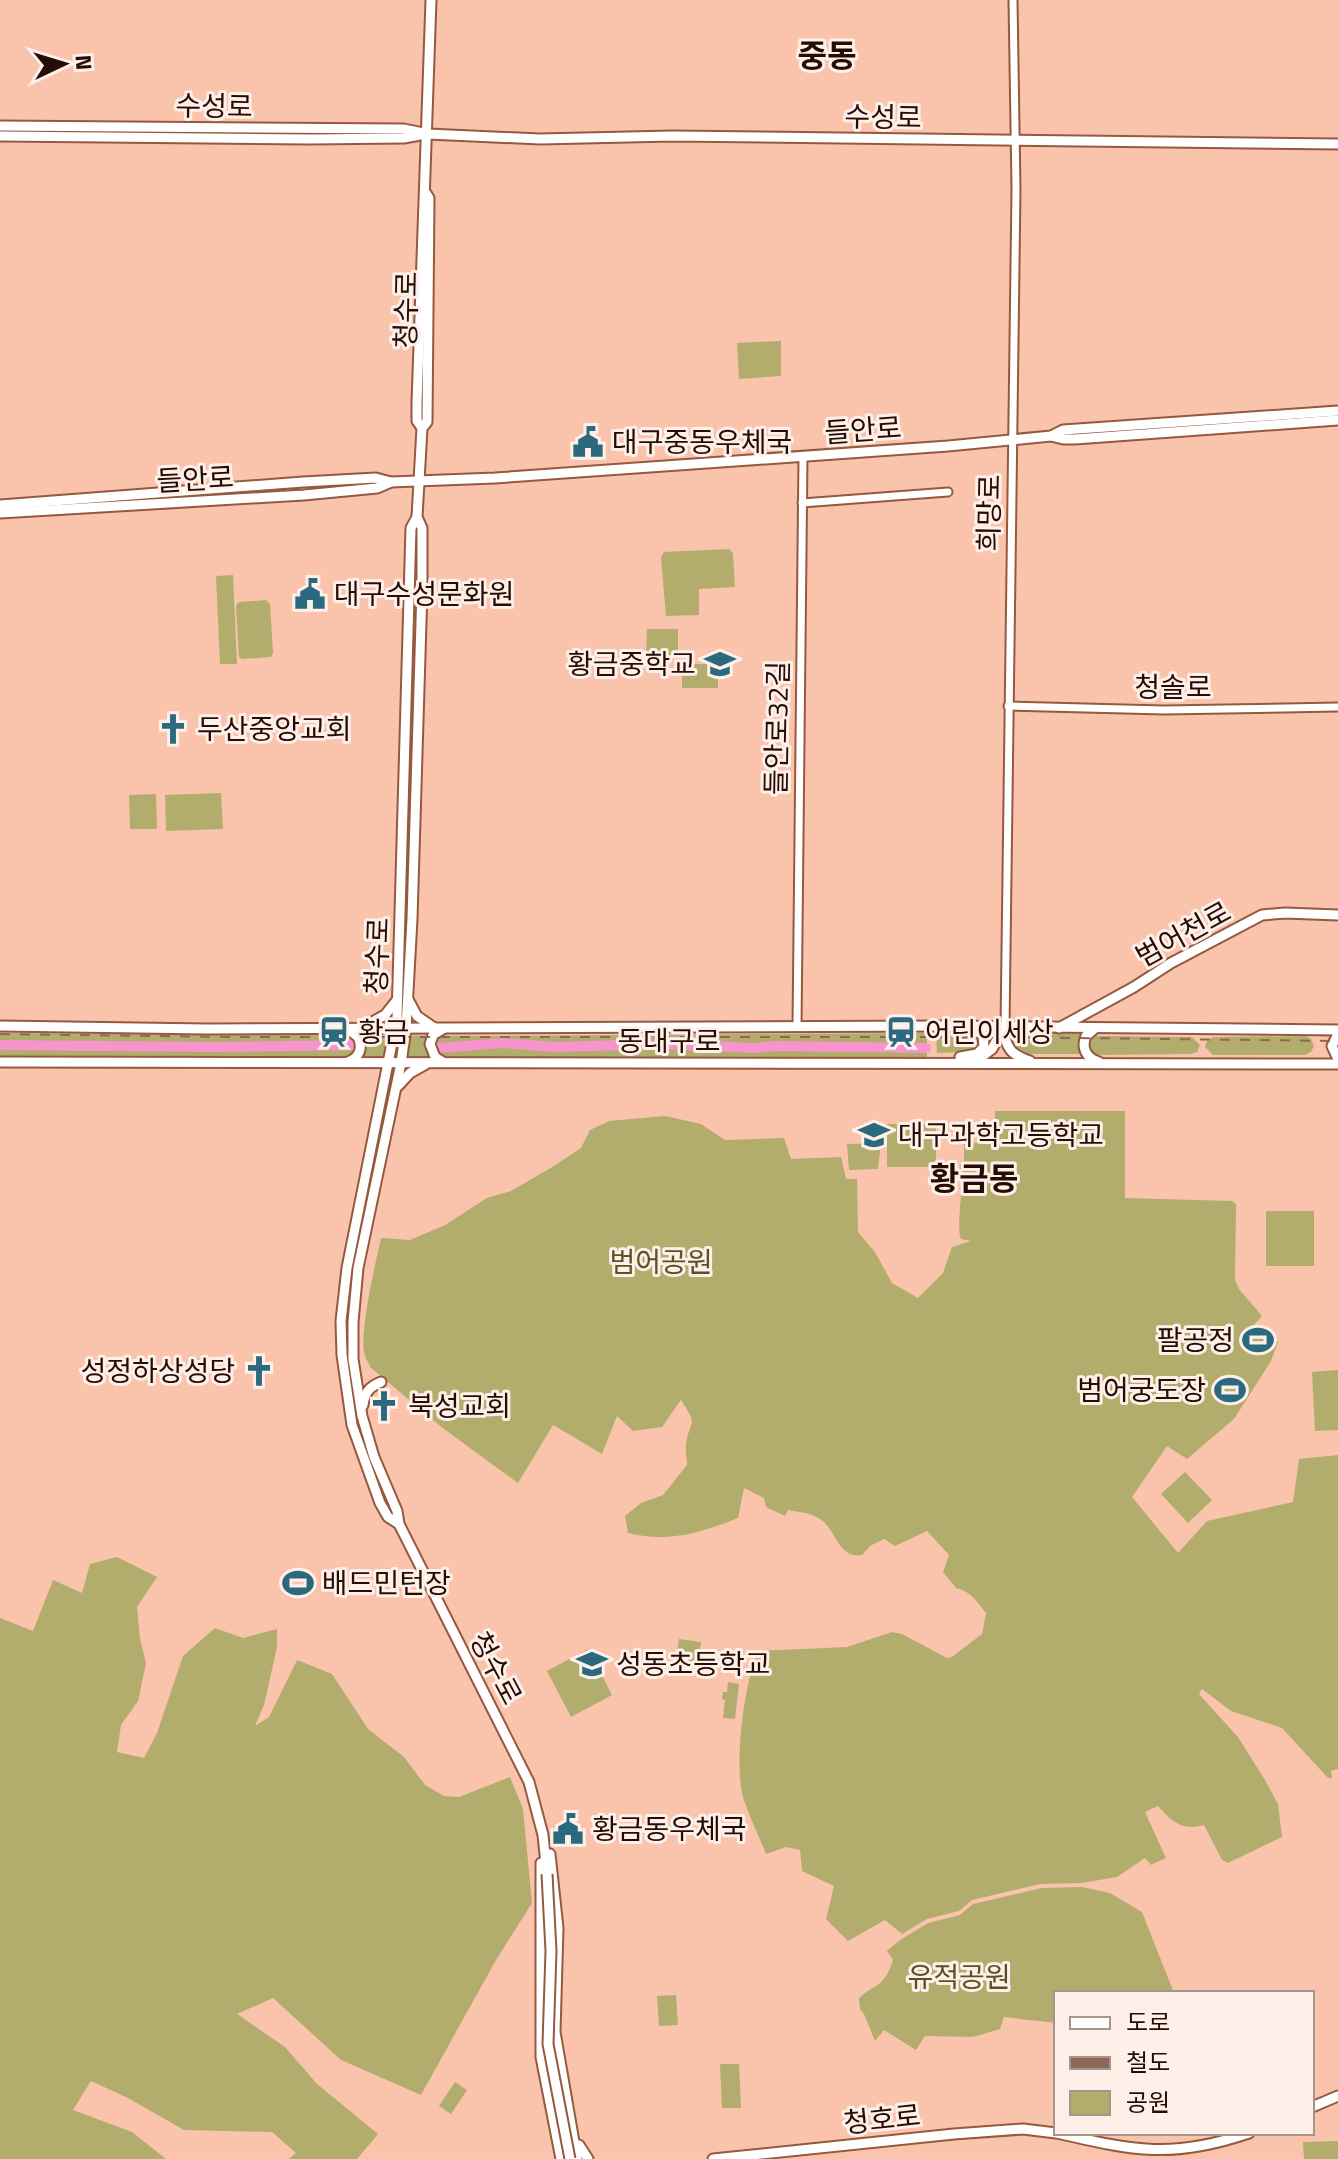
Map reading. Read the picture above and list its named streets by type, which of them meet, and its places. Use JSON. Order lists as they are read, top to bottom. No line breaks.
{"streets":{"main road":["수성로","청수로","들안로","범어천로","동대구로","청호로"],"street":["희망로","청솔로","들안로32길"]},"crossings":[["수성로","청수로"],["수성로","희망로"],["청수로","들안로"],["청수로","동대구로"],["들안로","희망로"],["들안로","들안로32길"],["희망로","청솔로"],["희망로","동대구로"],["들안로32길","동대구로"],["범어천로","동대구로"]],"districts":["중동","황금동"],"parks":["범어공원","유적공원"],"places":{"public building":["대구중동우체국","대구수성문화원","황금동우체국"],"school or university":["황금중학교","대구과학고등학교","성동초등학교"],"church":["두산중앙교회","성정하상성당","북성교회"],"station":["황금","어린이세상"],"sports":["팔공정","범어궁도장","배드민턴장"]},"legend":["도로","철도","공원"],"north":"right"}
